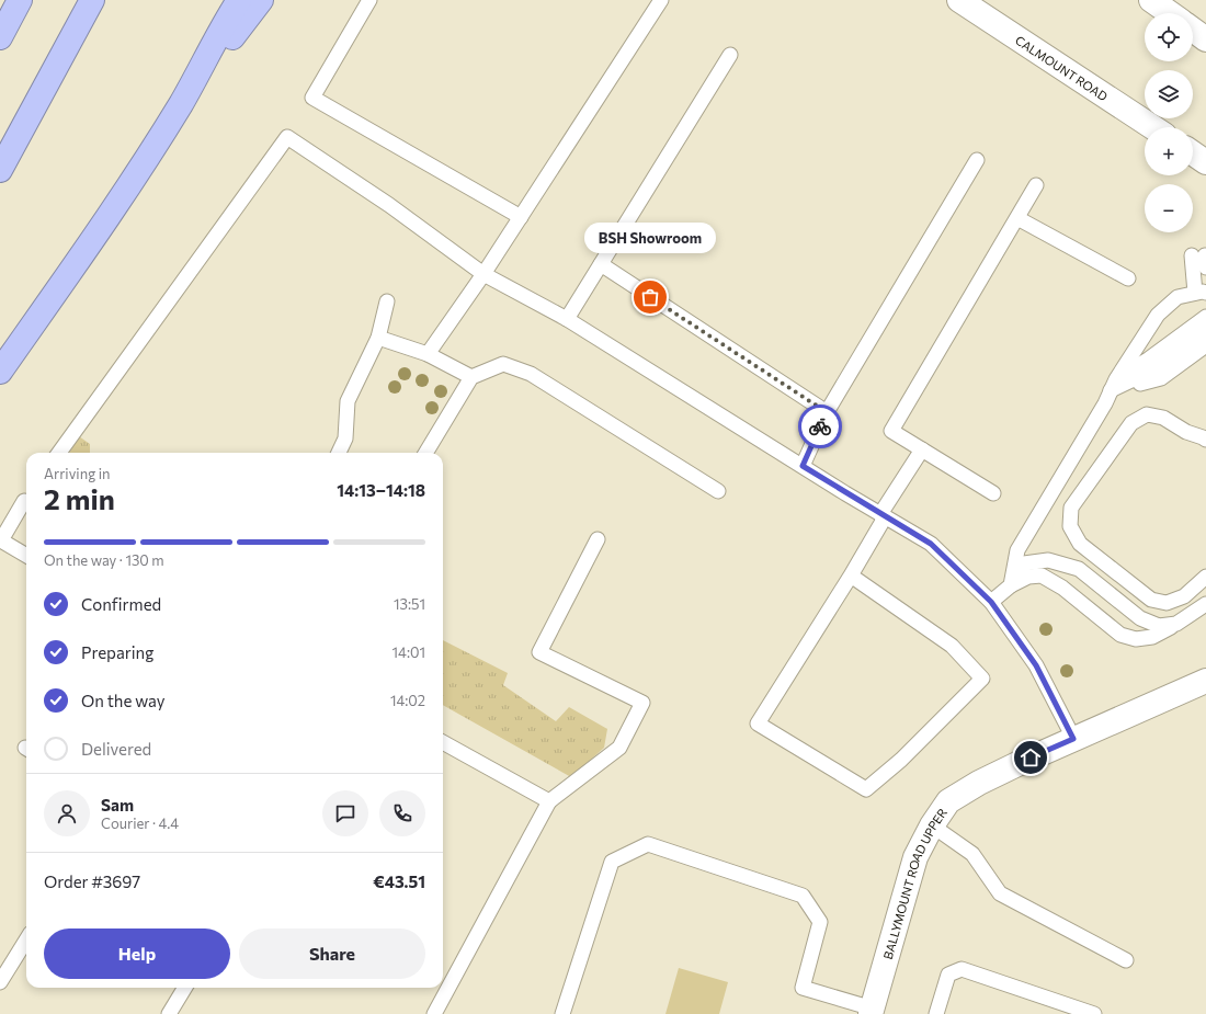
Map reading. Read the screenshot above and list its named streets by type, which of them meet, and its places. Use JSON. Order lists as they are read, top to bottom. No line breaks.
{"streets":{"street":["CALMOUNT ROAD","BALLYMOUNT ROAD UPPER"]},"places":["BSH Showroom"],"page":{"map_buttons":["+","−"],"bubble":"BSH Showroom","heading":["2 min","Arriving in","14:13–14:18"],"panel":["Sam","Courier · 4.4","Order #3697","€43.51"],"bar":"On the way · 130 m","list":[["Confirmed","13:51"],["Preparing","14:01"],["On the way","14:02"],"Delivered"],"buttons":["Help","Share"]}}
